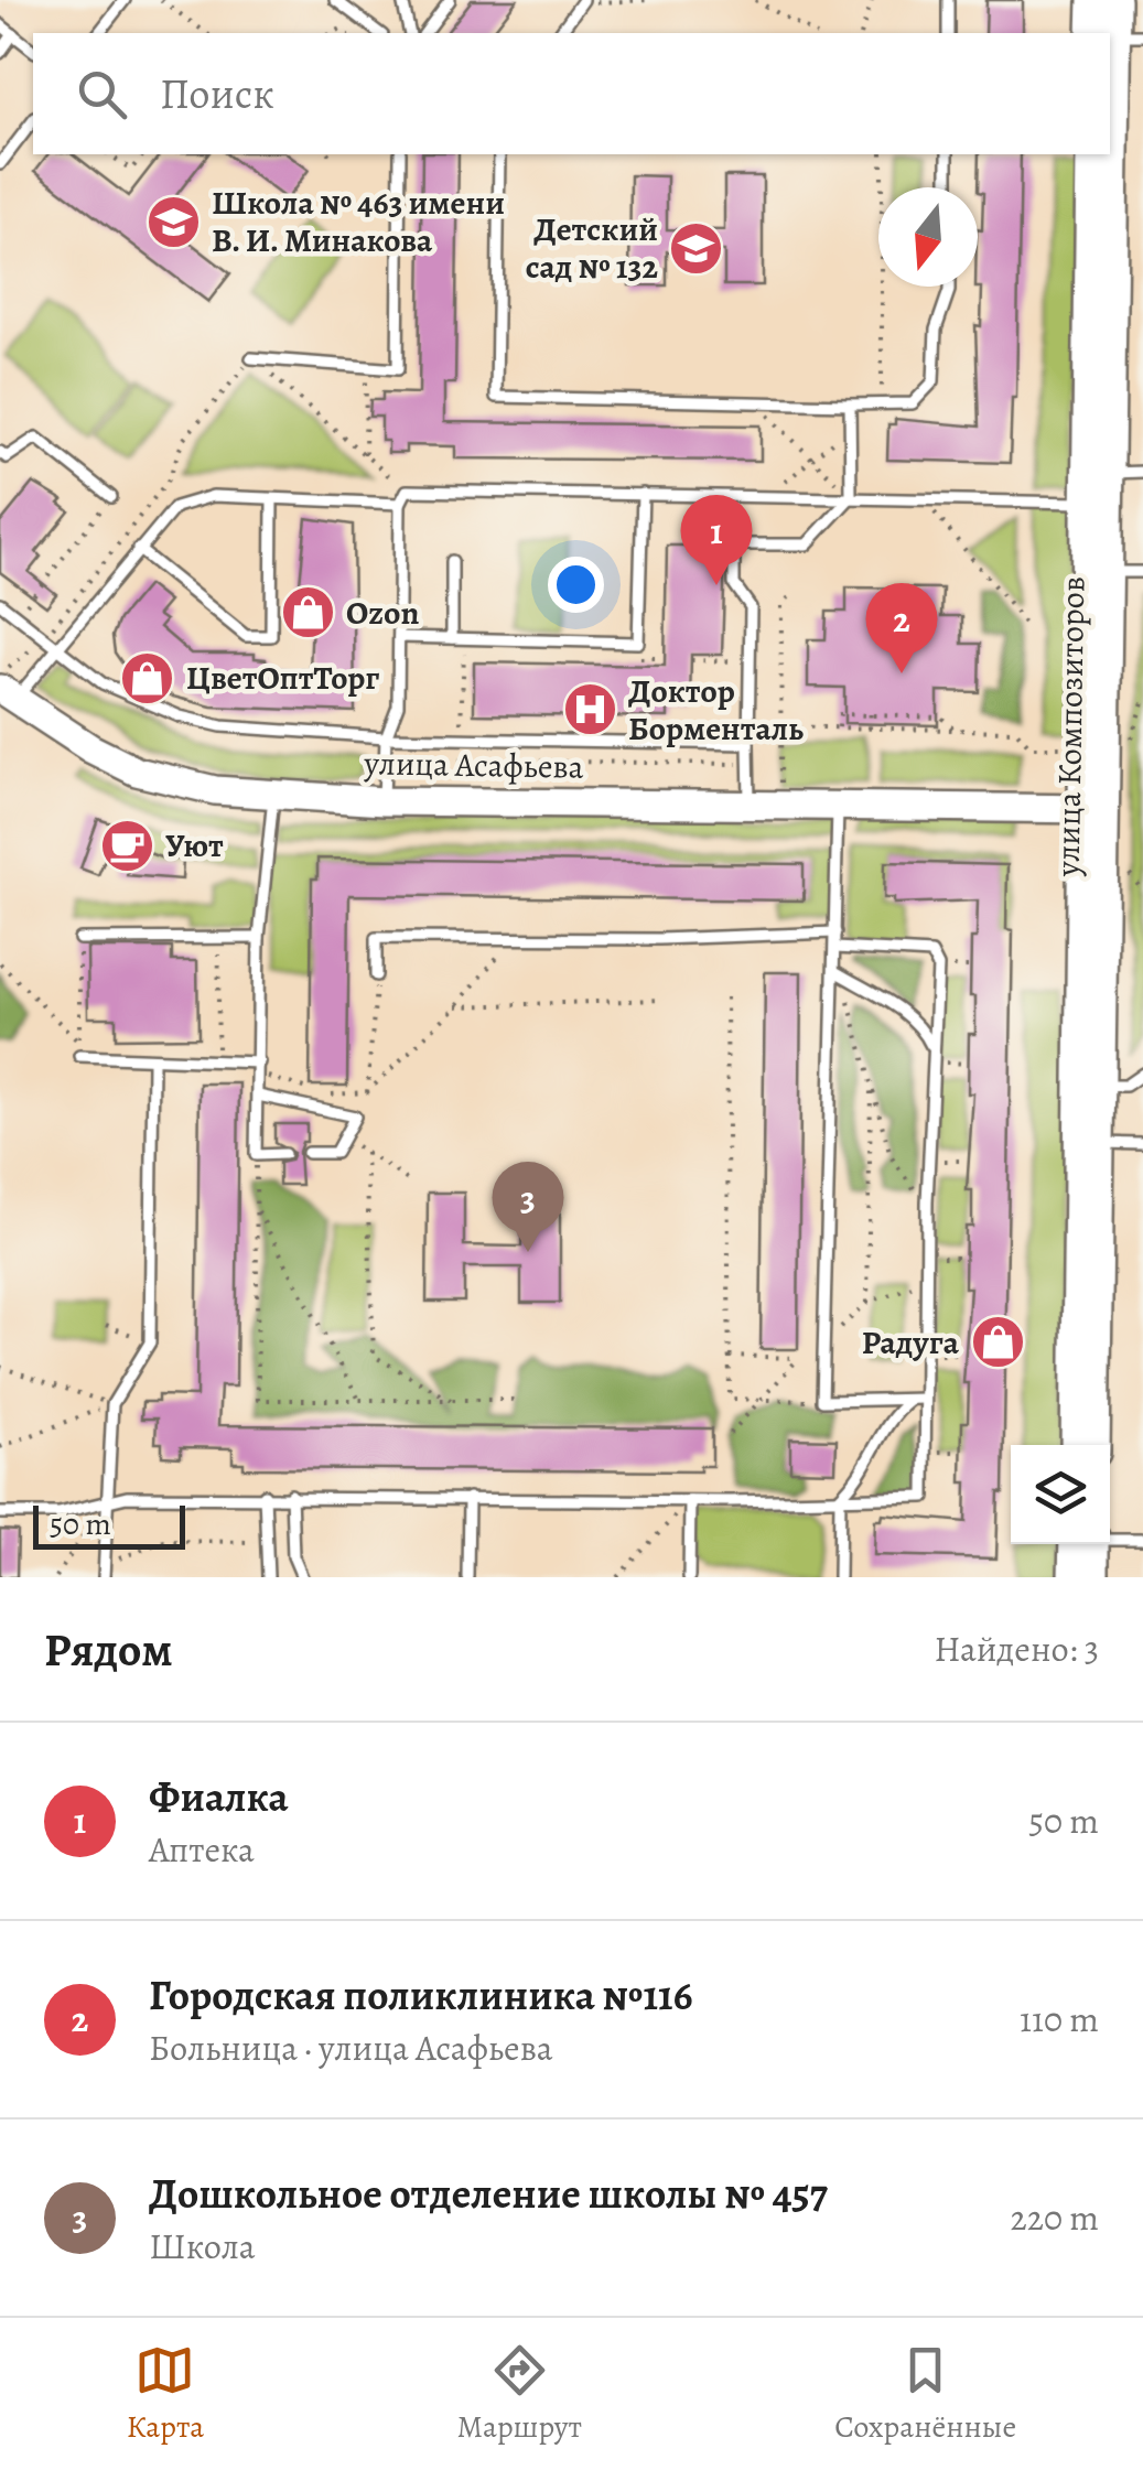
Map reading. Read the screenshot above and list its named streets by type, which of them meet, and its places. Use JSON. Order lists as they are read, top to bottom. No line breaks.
{"streets":{"street":["улица Композиторов","улица Асафьева"]},"crossings":[["улица Композиторов","улица Асафьева"]],"places":{"school or university":["Школа № 463 имени В. И. Минакова","Детский сад № 132"],"shop":["Ozon","ЦветОптТорг","Радуга"],"hospital":["Доктор Борменталь"],"cafe":["Уют"]},"scale_bar":"50 m","north":"bottom","page":{"search":"Поиск","pins":["1","2","3"],"scale":"50 m","heading":["Рядом","Найдено: 3"],"list":[{"mark":"1","name":"Фиалка","note":"Аптека","value":"50 m"},{"mark":"2","name":"Городская поликлиника №116","note":"Больница · улица Асафьева","value":"110 m"},{"mark":"3","name":"Дошкольное отделение школы № 457","note":"Школа","value":"220 m"}],"nav":["Карта","Маршрут","Сохранённые"]}}
